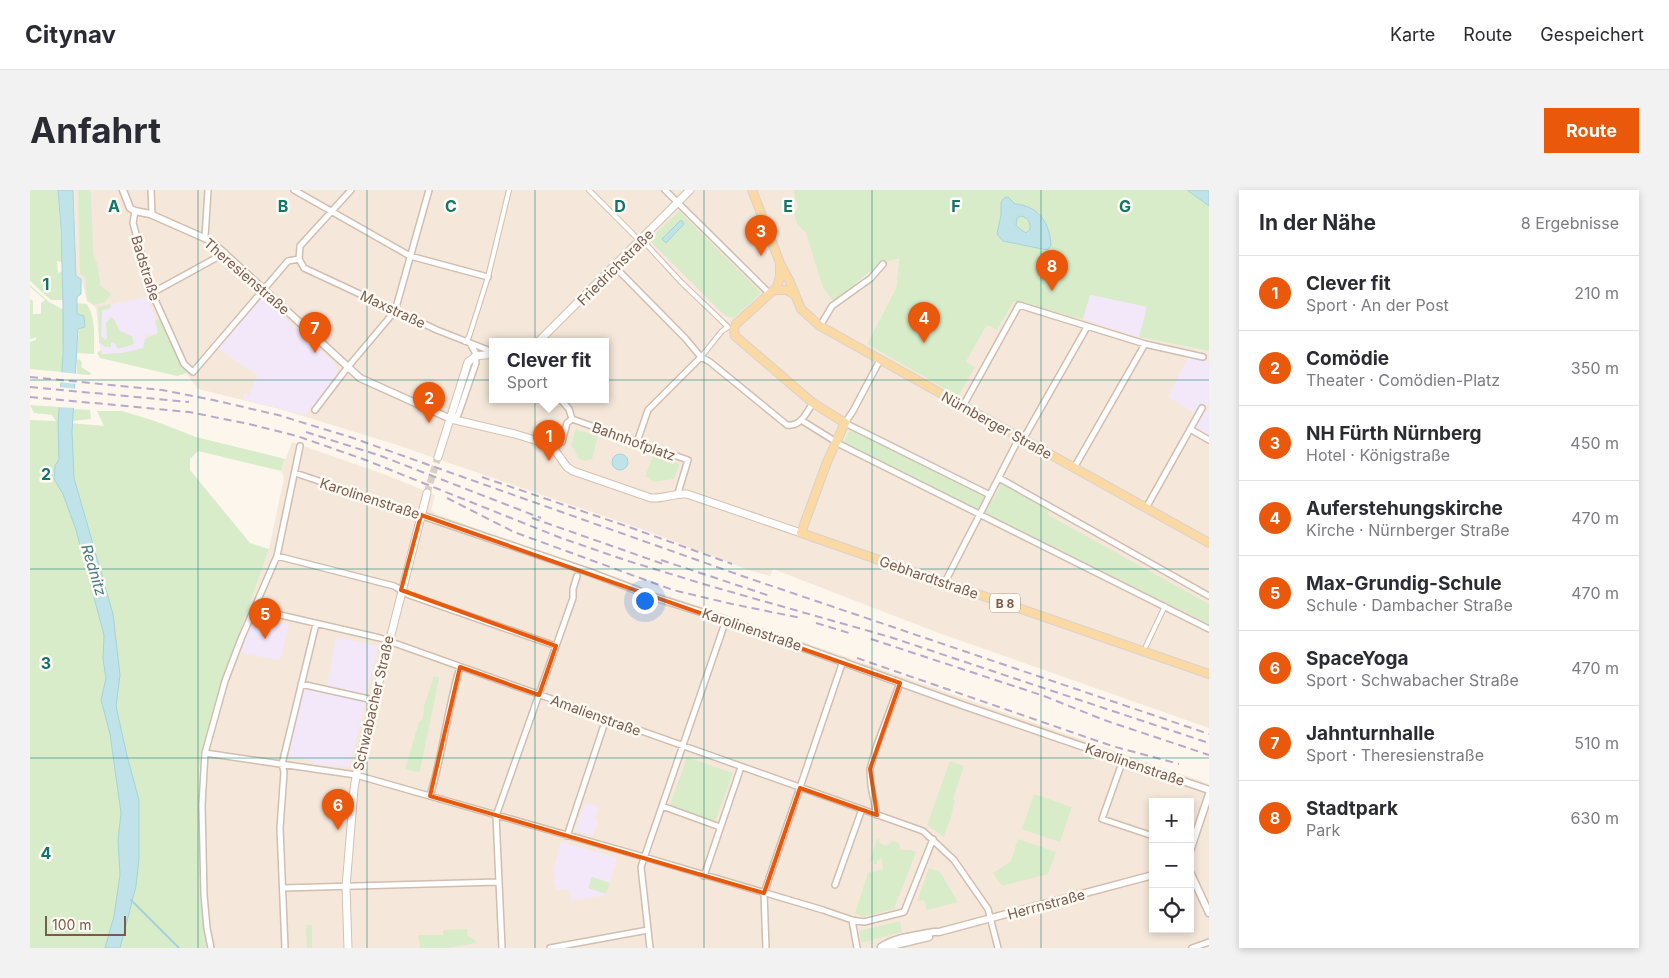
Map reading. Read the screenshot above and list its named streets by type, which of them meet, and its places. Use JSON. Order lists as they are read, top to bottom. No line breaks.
{"streets":{"main road":["Friedrichstraße","Maxstraße","Nürnberger Straße","Gebhardtstraße","B 8","Schwabacher Straße"],"street":["Badstraße","Theresienstraße","Bahnhofplatz","Karolinenstraße","Amalienstraße","Herrnstraße"]},"crossings":[["Badstraße","Theresienstraße"],["Bahnhofplatz","Gebhardtstraße"],["Karolinenstraße","Schwabacher Straße"],["Schwabacher Straße","Amalienstraße"],["Amalienstraße","Herrnstraße"]],"water":["Rednitz"],"scale_bar":"100 m","page":{"header":"Citynav","nav":["Karte","Route","Gespeichert"],"buttons":"Route","title":"Anfahrt","heading":["In der Nähe","8 Ergebnisse"],"pins":["3","8","4","7","2","1","5","6"],"list":[{"mark":"1","name":"Clever fit","note":"Sport · An der Post","value":"210 m"},{"mark":"2","name":"Comödie","note":"Theater · Comödien-Platz","value":"350 m"},{"mark":"3","name":"NH Fürth Nürnberg","note":"Hotel · Königstraße","value":"450 m"},{"mark":"4","name":"Auferstehungskirche","note":"Kirche · Nürnberger Straße","value":"470 m"},{"mark":"5","name":"Max-Grundig-Schule","note":"Schule · Dambacher Straße","value":"470 m"},{"mark":"6","name":"SpaceYoga","note":"Sport · Schwabacher Straße","value":"470 m"},{"mark":"7","name":"Jahnturnhalle","note":"Sport · Theresienstraße","value":"510 m"},{"mark":"8","name":"Stadtpark","note":"Park","value":"630 m"}],"popup":["Clever fit","Sport"],"map_buttons":["+","−"],"scale":"100 m"},"grid":{"columns":["A","B","C","D","E","F","G"],"rows":["1","2","3","4"]}}
